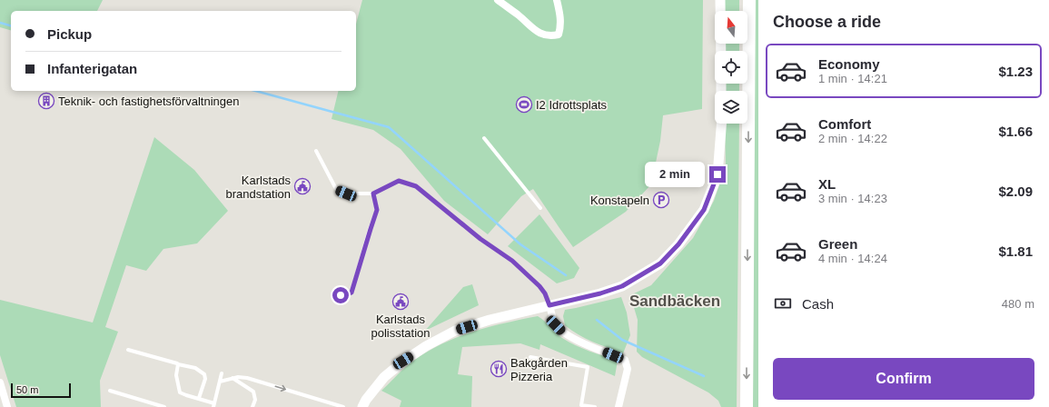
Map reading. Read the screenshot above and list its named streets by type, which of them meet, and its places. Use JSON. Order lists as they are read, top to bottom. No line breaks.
{"districts":["Sandbäcken"],"places":{"building":["Teknik- och fastighetsförvaltningen"],"sports":["I2 Idrottsplats"],"public building":["Karlstads brandstation","Karlstads polisstation"],"parking":["Konstapeln"],"restaurant":["Bakgården Pizzeria"]},"scale_bar":"50 m","north":"top","page":{"heading":"Choose a ride","banner":["Pickup","Infanterigatan"],"list":[{"name":"Economy","note":"1 min · 14:21","value":"$1.23"},{"name":"Comfort","note":"2 min · 14:22","value":"$1.66"},{"name":"XL","note":"3 min · 14:23","value":"$2.09"},{"name":"Green","note":"4 min · 14:24","value":"$1.81"}],"bubble":"2 min","pay":["Cash","480 m"],"buttons":"Confirm","scale":"50 m"}}
